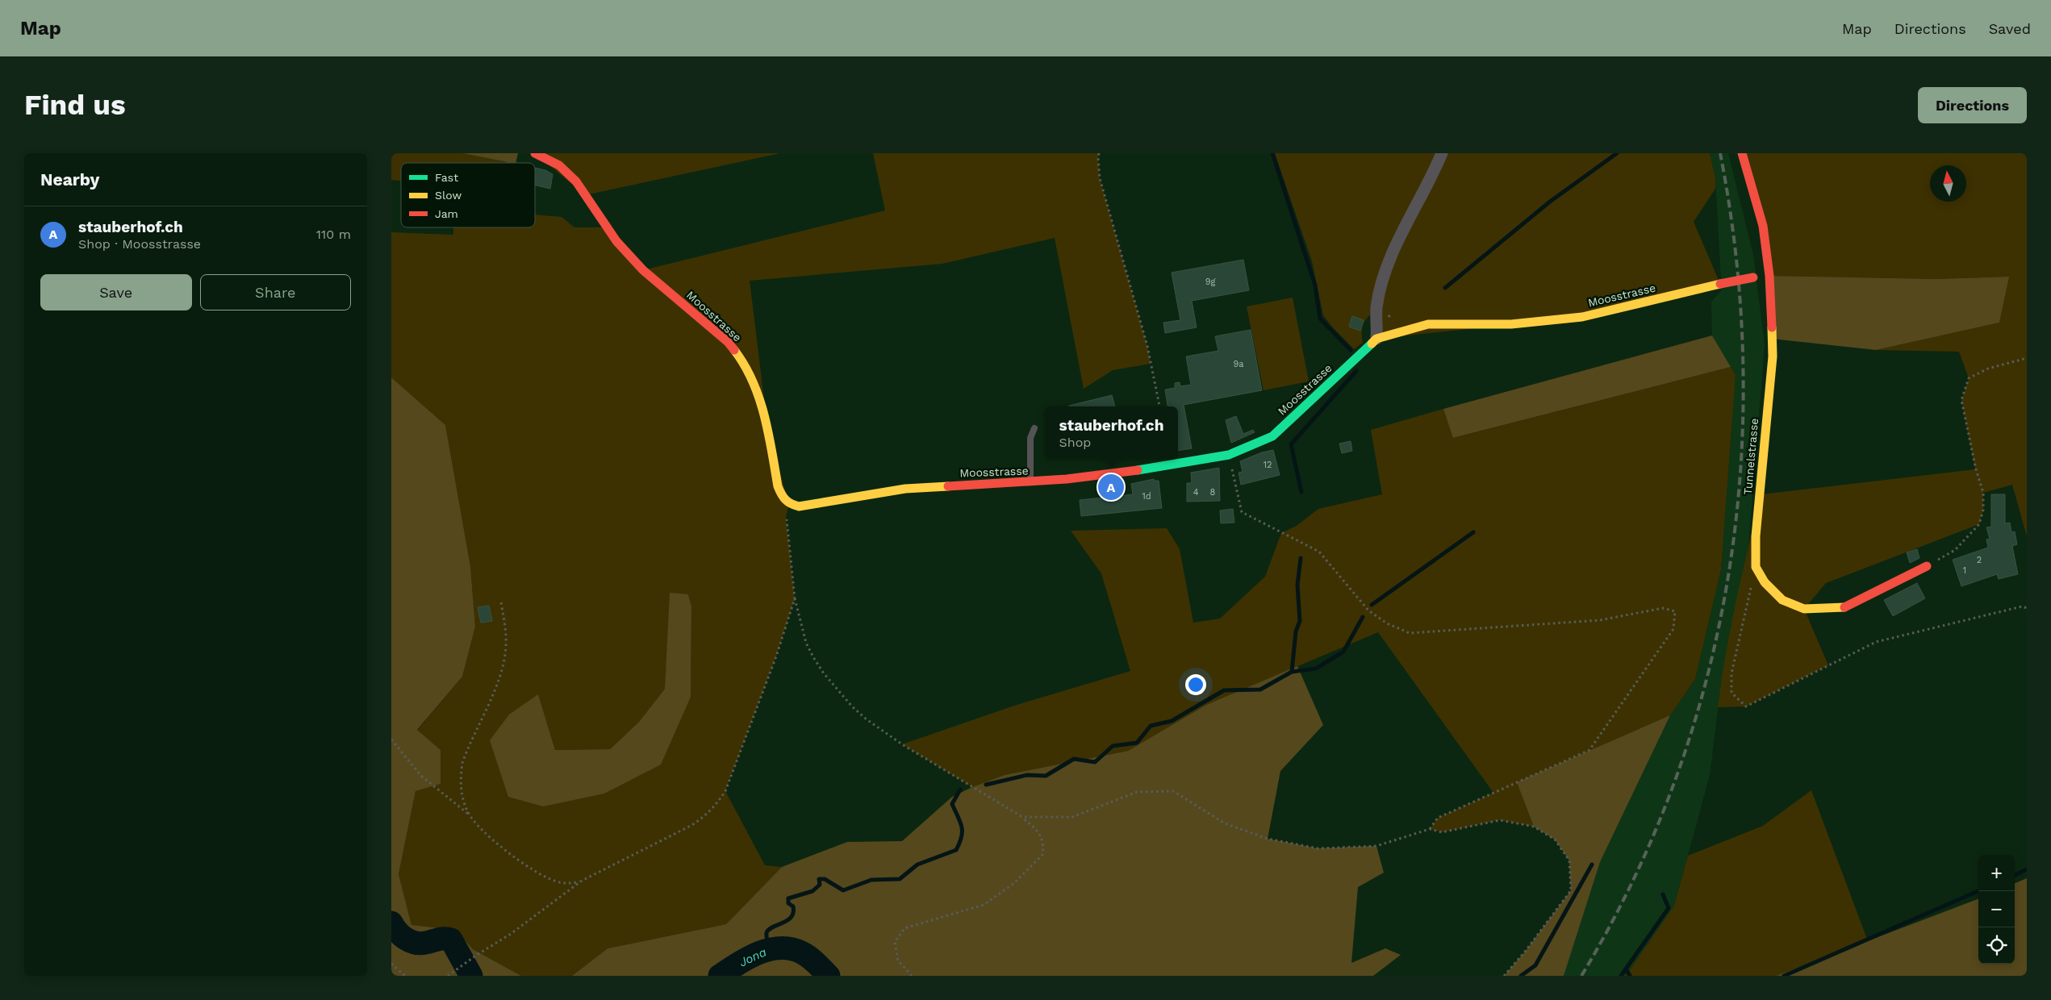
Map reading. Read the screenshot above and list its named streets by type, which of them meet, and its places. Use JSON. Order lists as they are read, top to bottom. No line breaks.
{"streets":{"street":["Moosstrasse","Tunnelstrasse"]},"crossings":[["Moosstrasse","Tunnelstrasse"]],"water":["Jona"],"house_numbers":["9g","9a","12","4","8","1d","2","1"],"legend":["Fast","Slow","Jam"],"north":"top","page":{"header":"Map","nav":["Map","Directions","Saved"],"buttons":["Directions",["Save","Share"]],"title":"Find us","heading":"Nearby","list":[{"mark":"A","name":"stauberhof.ch","note":"Shop · Moosstrasse","value":"110 m"}],"popup":["stauberhof.ch","Shop"],"pins":"A","map_buttons":["+","−"]}}
